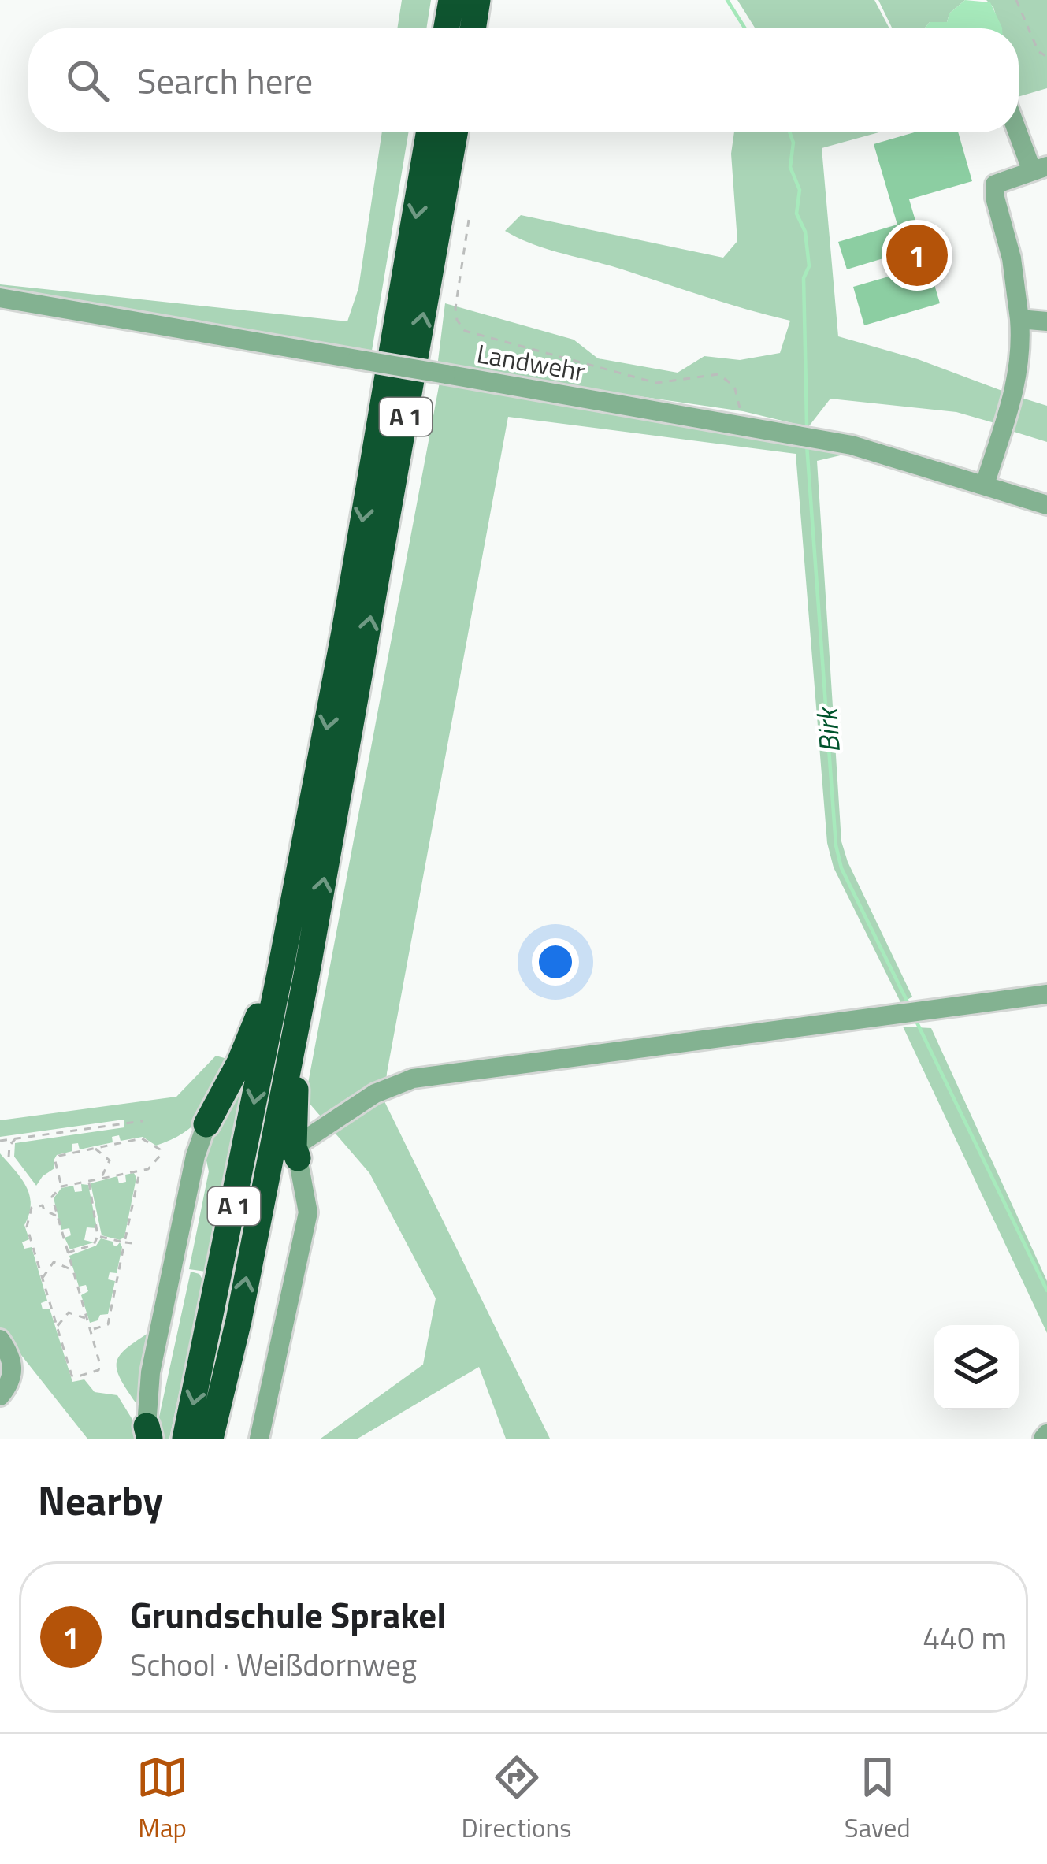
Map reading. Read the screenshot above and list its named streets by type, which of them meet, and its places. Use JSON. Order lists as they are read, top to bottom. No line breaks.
{"streets":{"highway":["A 1"],"street":["Landwehr"]},"water":["Birk"],"page":{"search":"Search here","pins":"1","heading":"Nearby","list":[{"mark":"1","name":"Grundschule Sprakel","note":"School · Weißdornweg","value":"440 m"}],"nav":["Map","Directions","Saved"]}}
